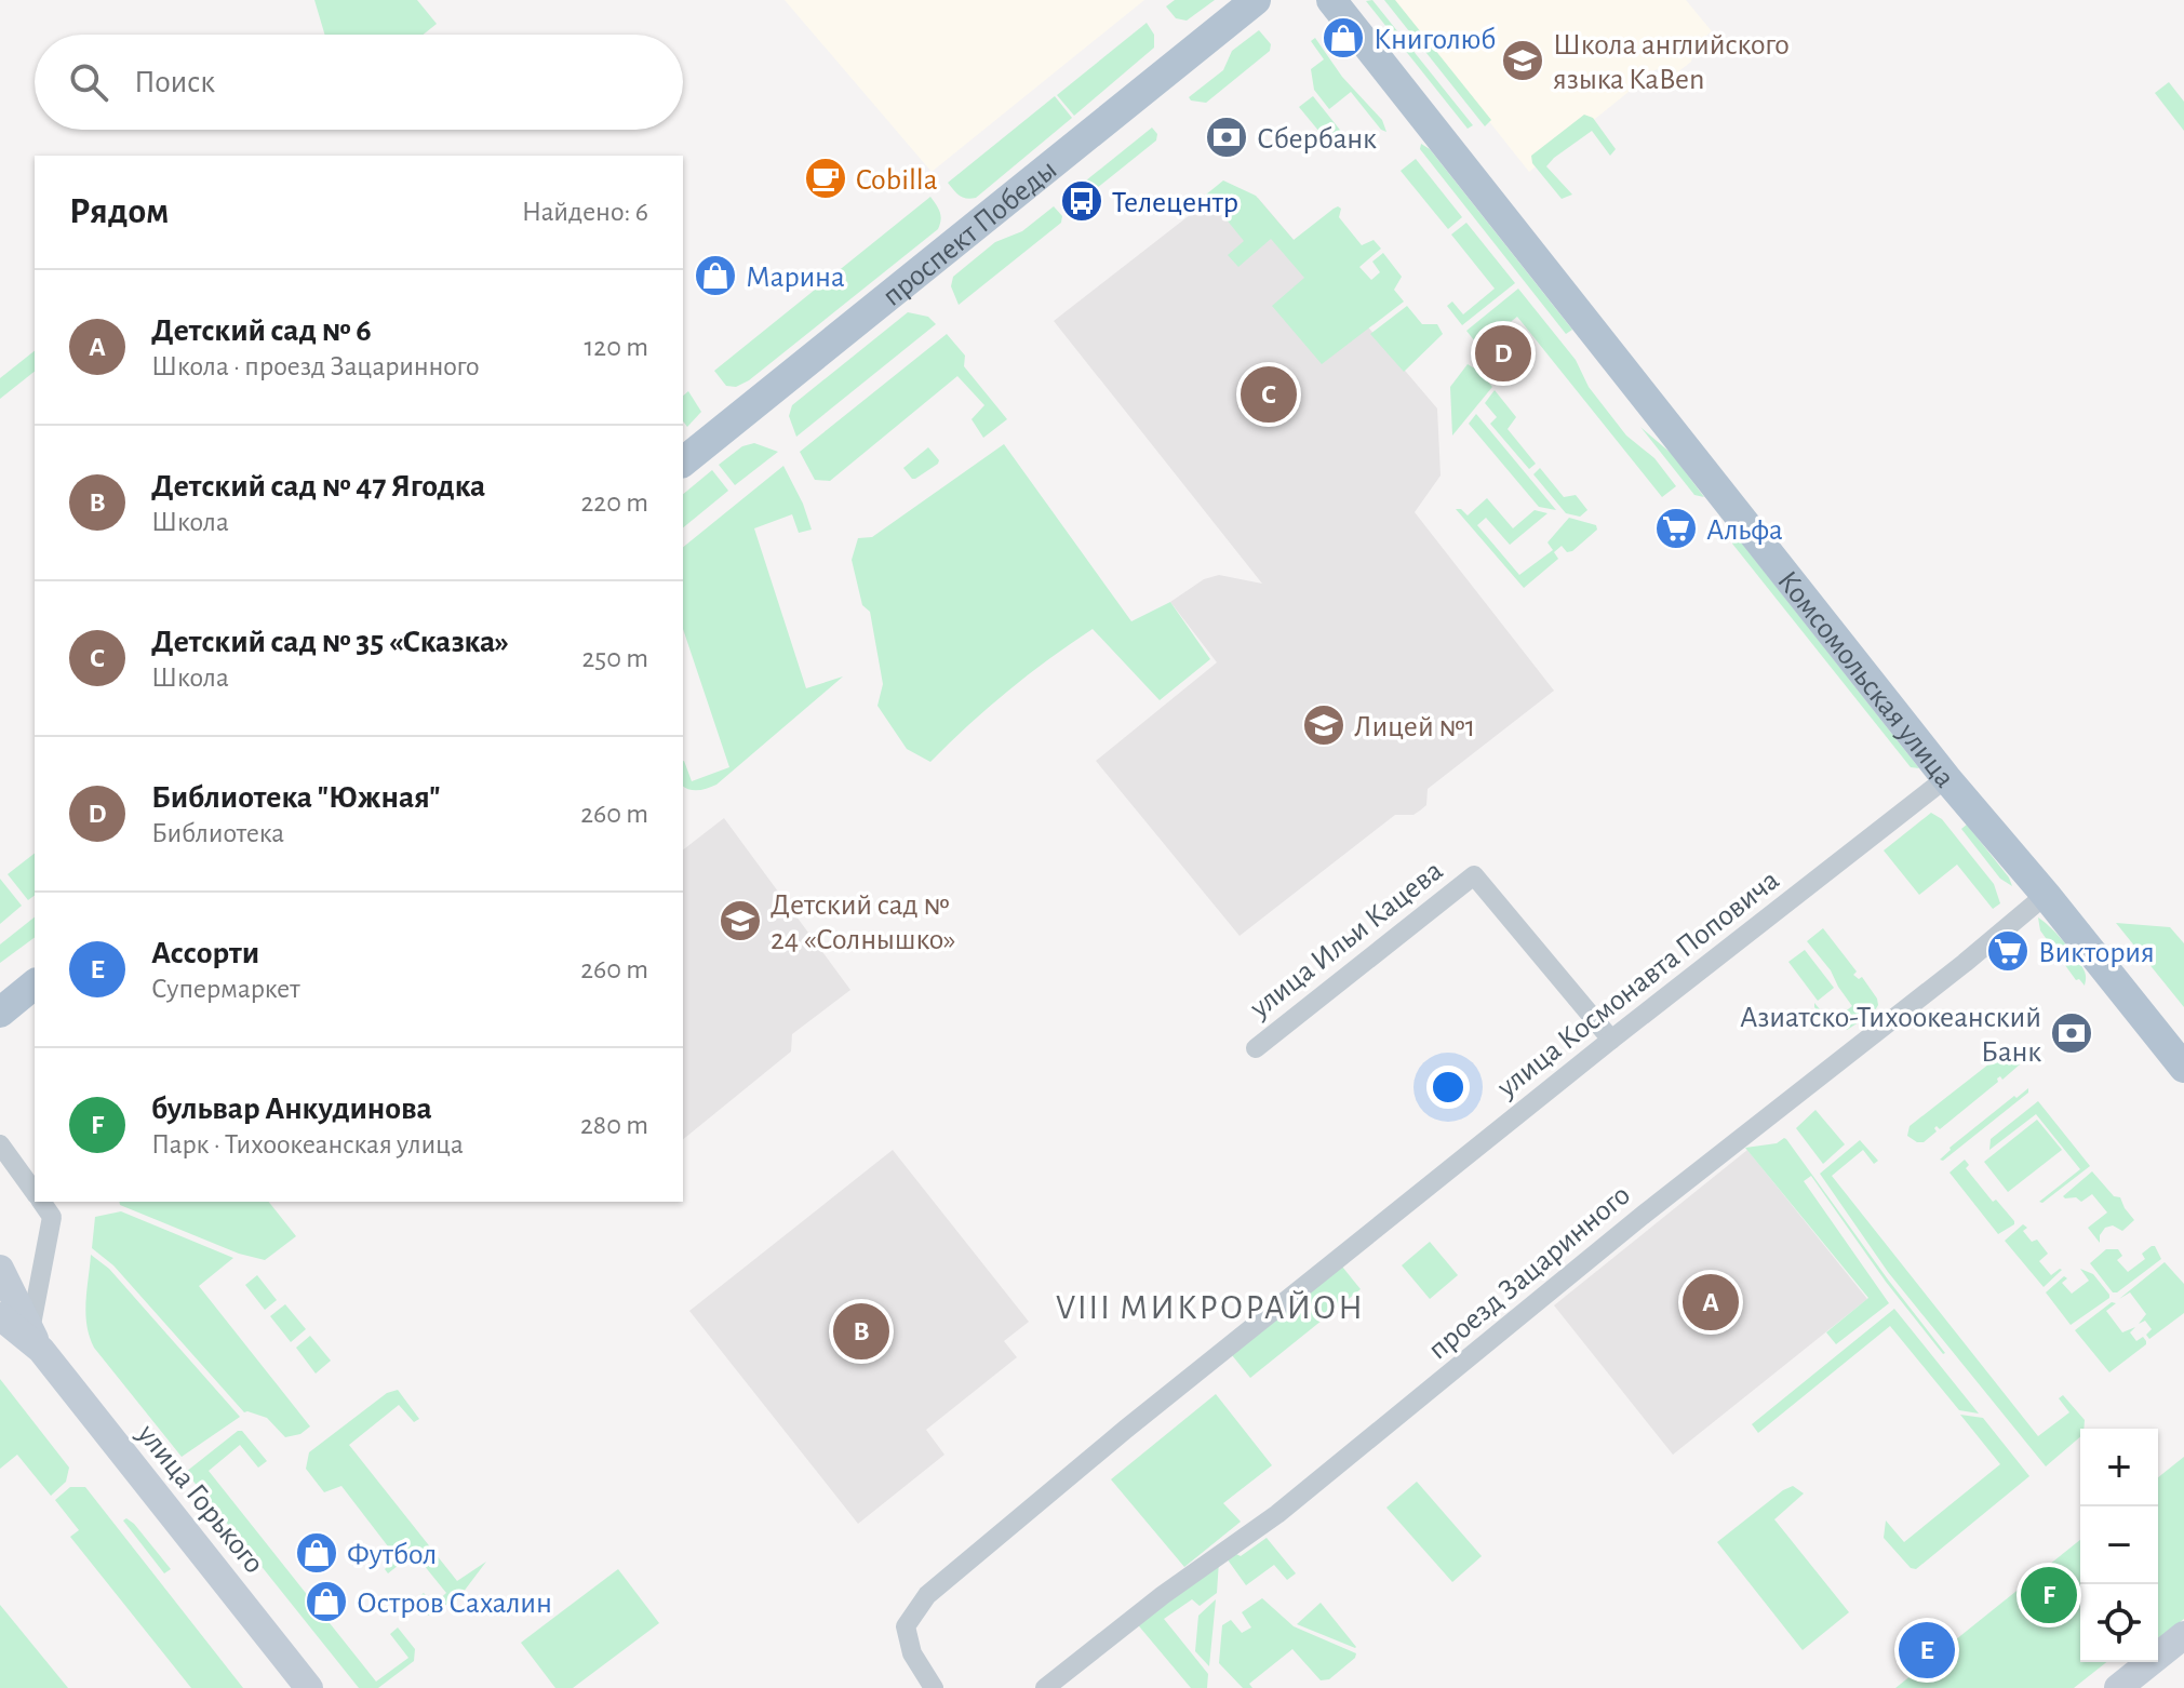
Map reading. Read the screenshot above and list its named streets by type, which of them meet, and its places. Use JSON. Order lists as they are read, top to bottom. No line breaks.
{"streets":{"main road":["проспект Победы","Комсомольская улица","улица Горького"],"street":["улица Ильи Кацева","улица Космонавта Поповича","проезд Зацаринного"]},"crossings":[["Комсомольская улица","улица Космонавта Поповича"],["Комсомольская улица","проезд Зацаринного"],["улица Ильи Кацева","улица Космонавта Поповича"]],"districts":["VIII МИКРОРАЙОН"],"places":{"shop":["Книголюб","Марина","Футбол","Остров Сахалин"],"school or university":["Школа английского языка KaBen","Лицей №1","Детский сад № 24 «Солнышко»"],"bank":["Сбербанк","Азиатско-Тихоокеанский Банк"],"cafe":["Cobilla"],"bus stop":["Телецентр"],"supermarket":["Альфа","Виктория"]},"page":{"search":"Поиск","heading":["Рядом","Найдено: 6"],"list":[{"mark":"A","name":"Детский сад № 6","note":"Школа · проезд Зацаринного","value":"120 m"},{"mark":"B","name":"Детский сад № 47 Ягодка","note":"Школа","value":"220 m"},{"mark":"C","name":"Детский сад № 35 «Сказка»","note":"Школа","value":"250 m"},{"mark":"D","name":"Библиотека \"Южная\"","note":"Библиотека","value":"260 m"},{"mark":"E","name":"Ассорти","note":"Супермаркет","value":"260 m"},{"mark":"F","name":"бульвар Анкудинова","note":"Парк · Тихоокеанская улица","value":"280 m"}],"pins":["D","C","A","B","F","E"],"map_buttons":["+","−"]}}
